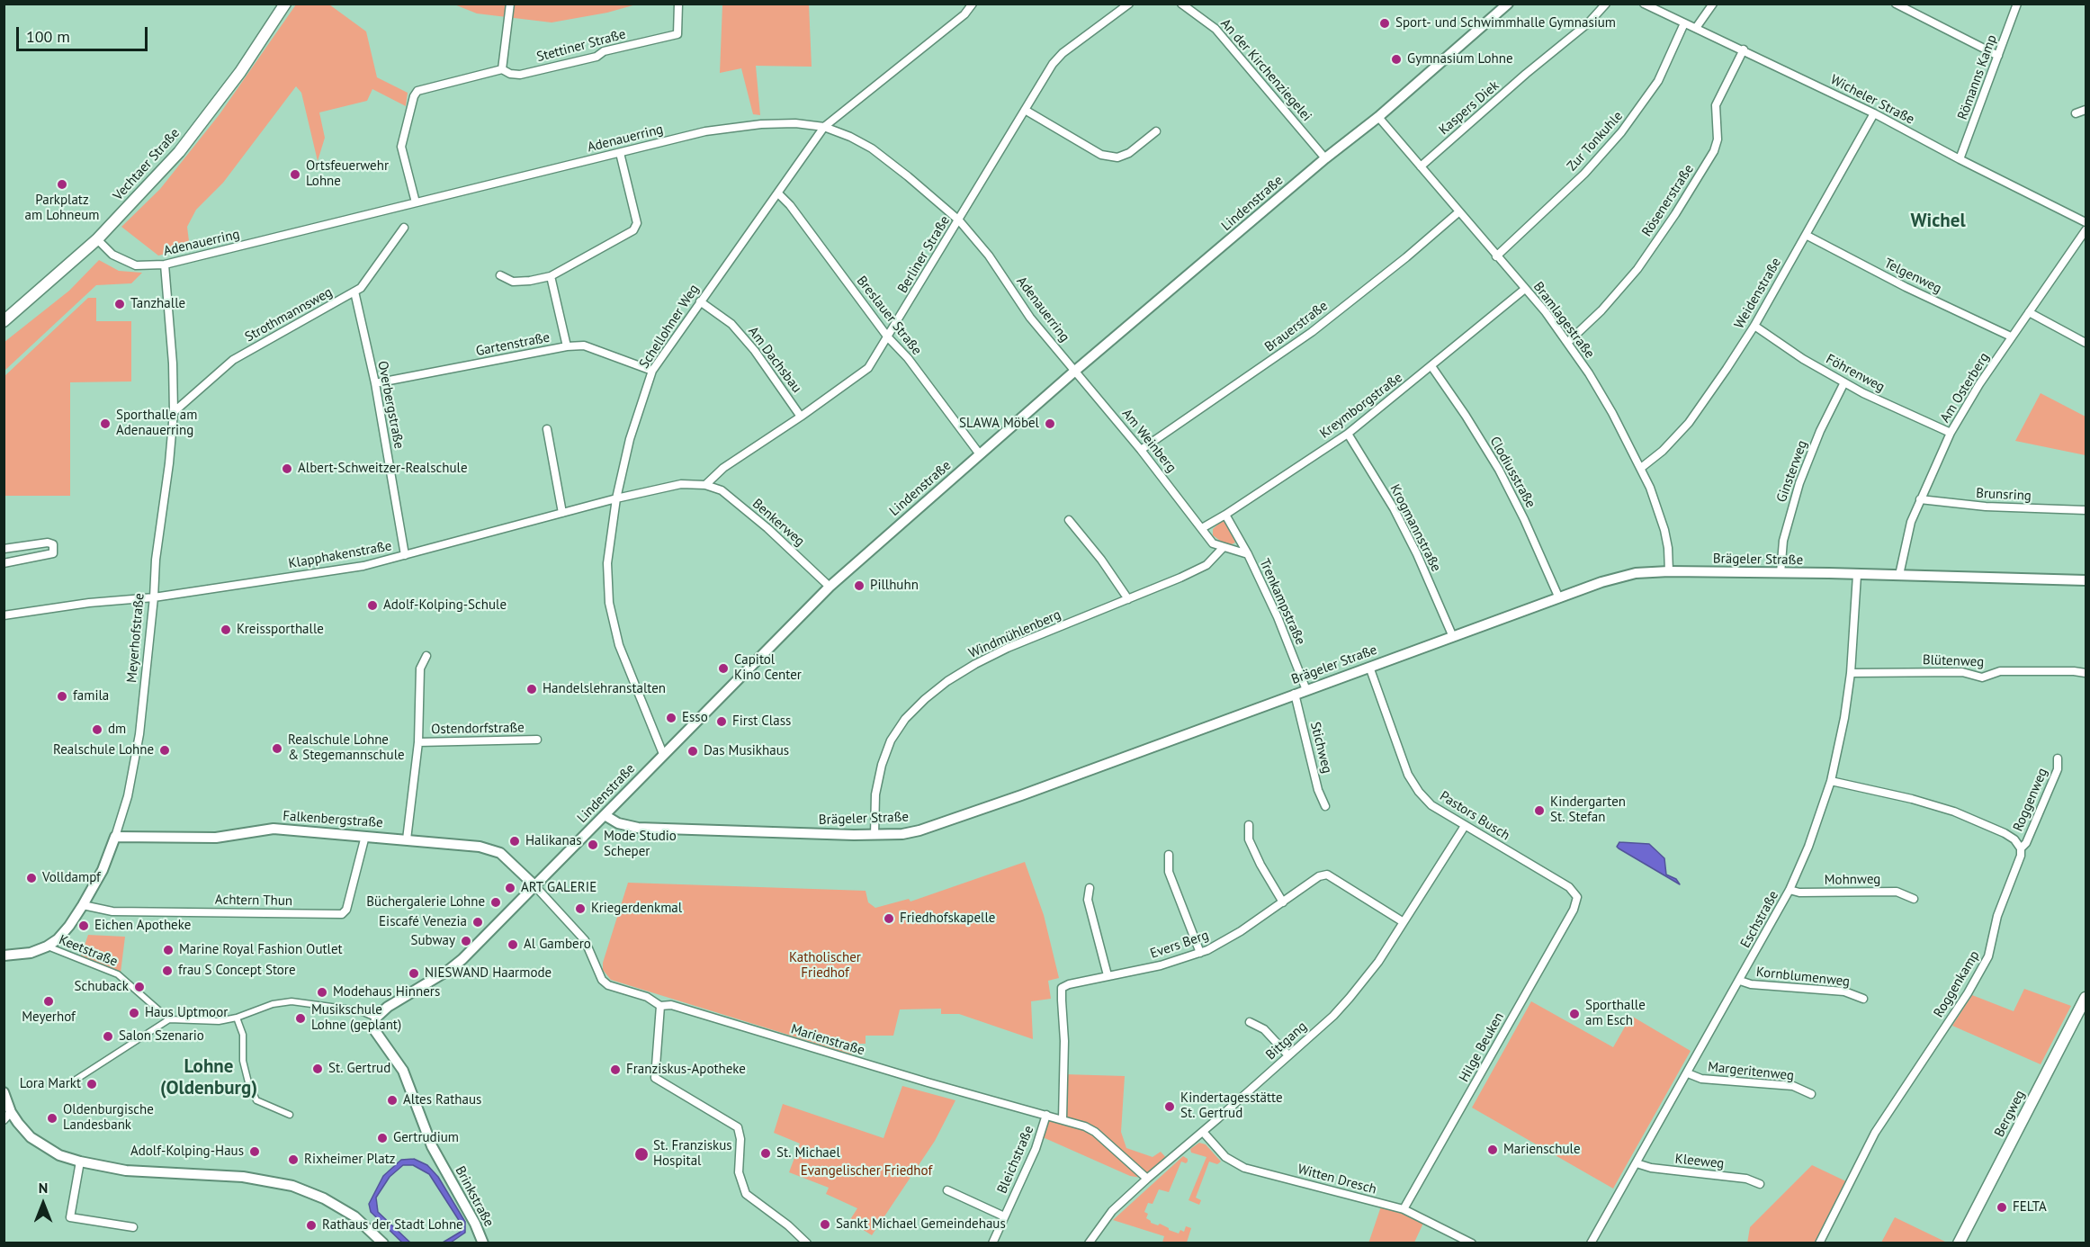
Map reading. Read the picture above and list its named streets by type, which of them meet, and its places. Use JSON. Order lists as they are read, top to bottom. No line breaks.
{"streets":{"main road":["Vechtaer Straße","Bergweg"],"street":["Stettiner Straße","An der Kirchenziegelei","Römanns Kamp","Wicheler Straße","Kaspers Diek","Adenauerring","Zur Tonkuhle","Rösenerstraße","Lindenstraße","Berliner Straße","Telgenweg","Weidenstraße","Strothmannsweg","Breslauer Straße","Bramlagestraße","Schellohner Weg","Brauerstraße","Gartenstraße","Am Dachsbau","Föhrenweg","Am Osterberg","Overbergstraße","Kreymborgstraße","Am Weinberg","Ginsterweg","Clodiusstraße","Brunsring","Benkerweg","Krogmannstraße","Klapphakenstraße","Brägeler Straße","Trenkampstraße","Windmühlenberg","Meyerhofstraße","Blütenweg","Ostendorfstraße","Stichweg","Roggenweg","Pastors Busch","Falkenbergstraße","Mohnweg","Achtern Thun","Eschstraße","Evers Berg","Keetstraße","Kornblumenweg","Roggenkamp","Marienstraße","Bittgang","Hilge Beuken","Margeritenweg","Bleichstraße","Kleeweg","Witten Dresch","Brinkstraße"]},"crossings":[["Stettiner Straße","Adenauerring"],["An der Kirchenziegelei","Lindenstraße"],["Römanns Kamp","Wicheler Straße"],["Wicheler Straße","Zur Tonkuhle"],["Wicheler Straße","Rösenerstraße"],["Wicheler Straße","Weidenstraße"],["Kaspers Diek","Bramlagestraße"],["Adenauerring","Vechtaer Straße"],["Adenauerring","Lindenstraße"],["Adenauerring","Berliner Straße"],["Adenauerring","Schellohner Weg"],["Adenauerring","Am Weinberg"],["Adenauerring","Meyerhofstraße"],["Zur Tonkuhle","Bramlagestraße"],["Rösenerstraße","Bramlagestraße"],["Lindenstraße","Breslauer Straße"],["Lindenstraße","Bramlagestraße"],["Lindenstraße","Schellohner Weg"],["Lindenstraße","Am Weinberg"],["Lindenstraße","Benkerweg"],["Lindenstraße","Brägeler Straße"],["Lindenstraße","Falkenbergstraße"],["Lindenstraße","Marienstraße"],["Lindenstraße","Brinkstraße"],["Berliner Straße","Breslauer Straße"],["Berliner Straße","Am Dachsbau"],["Berliner Straße","Benkerweg"],["Berliner Straße","Klapphakenstraße"],["Telgenweg","Weidenstraße"],["Telgenweg","Am Osterberg"],["Weidenstraße","Bramlagestraße"],["Weidenstraße","Föhrenweg"],["Strothmannsweg","Overbergstraße"],["Strothmannsweg","Meyerhofstraße"],["Breslauer Straße","Schellohner Weg"],["Bramlagestraße","Brauerstraße"],["Bramlagestraße","Kreymborgstraße"],["Bramlagestraße","Brägeler Straße"],["Schellohner Weg","Gartenstraße"],["Schellohner Weg","Am Dachsbau"],["Schellohner Weg","Klapphakenstraße"],["Brauerstraße","Am Weinberg"],["Gartenstraße","Overbergstraße"],["Föhrenweg","Am Osterberg"],["Föhrenweg","Ginsterweg"],["Am Osterberg","Brunsring"],["Am Osterberg","Brägeler Straße"],["Overbergstraße","Klapphakenstraße"],["Kreymborgstraße","Am Weinberg"],["Kreymborgstraße","Clodiusstraße"],["Kreymborgstraße","Krogmannstraße"],["Kreymborgstraße","Trenkampstraße"],["Am Weinberg","Trenkampstraße"],["Ginsterweg","Brägeler Straße"],["Clodiusstraße","Brägeler Straße"],["Benkerweg","Klapphakenstraße"],["Krogmannstraße","Brägeler Straße"],["Klapphakenstraße","Meyerhofstraße"],["Brägeler Straße","Trenkampstraße"],["Brägeler Straße","Windmühlenberg"],["Brägeler Straße","Stichweg"],["Brägeler Straße","Pastors Busch"],["Brägeler Straße","Eschstraße"],["Trenkampstraße","Windmühlenberg"],["Meyerhofstraße","Falkenbergstraße"],["Meyerhofstraße","Achtern Thun"],["Meyerhofstraße","Keetstraße"],["Blütenweg","Eschstraße"],["Roggenweg","Roggenkamp"],["Pastors Busch","Bittgang"],["Pastors Busch","Hilge Beuken"],["Falkenbergstraße","Achtern Thun"],["Falkenbergstraße","Marienstraße"],["Mohnweg","Eschstraße"],["Eschstraße","Kornblumenweg"],["Eschstraße","Margeritenweg"],["Eschstraße","Kleeweg"],["Evers Berg","Marienstraße"],["Evers Berg","Bittgang"],["Marienstraße","Bittgang"],["Marienstraße","Bleichstraße"],["Bittgang","Witten Dresch"],["Hilge Beuken","Witten Dresch"]],"districts":["Wichel","Lohne (Oldenburg)"],"parks":["Katholischer Friedhof","Evangelischer Friedhof"],"places":["Sport- und Schwimmhalle Gymnasium","Gymnasium Lohne","Ortsfeuerwehr Lohne","Parkplatz am Lohneum","Tanzhalle","Sporthalle am Adenauerring","SLAWA Möbel","Albert-Schweitzer-Realschule","Pillhuhn","Adolf-Kolping-Schule","Kreissporthalle","Capitol Kino Center","Handelslehranstalten","famila","Esso","First Class","dm","Realschule Lohne & Stegemannschule","Realschule Lohne","Das Musikhaus","Kindergarten St. Stefan","Halikanas","Mode Studio Scheper","Volldampf","ART GALERIE","Büchergalerie Lohne","Kriegerdenkmal","Friedhofskapelle","Eiscafé Venezia","Eichen Apotheke","Subway","Al Gambero","Marine Royal Fashion Outlet","frau S Concept Store","NIESWAND Haarmode","Schuback","Modehaus Hinners","Meyerhof","Haus Uptmoor","Sporthalle am Esch","Musikschule Lohne (geplant)","Salon Szenario","St. Gertrud","Franziskus-Apotheke","Lora Markt","Altes Rathaus","Kindertagesstätte St. Gertrud","Oldenburgische Landesbank","Gertrudium","Marienschule","Adolf-Kolping-Haus","St. Michael","St. Franziskus Hospital","Rixheimer Platz","FELTA","Sankt Michael Gemeindehaus","Rathaus der Stadt Lohne"],"scale_bar":"100 m","north":"top"}
